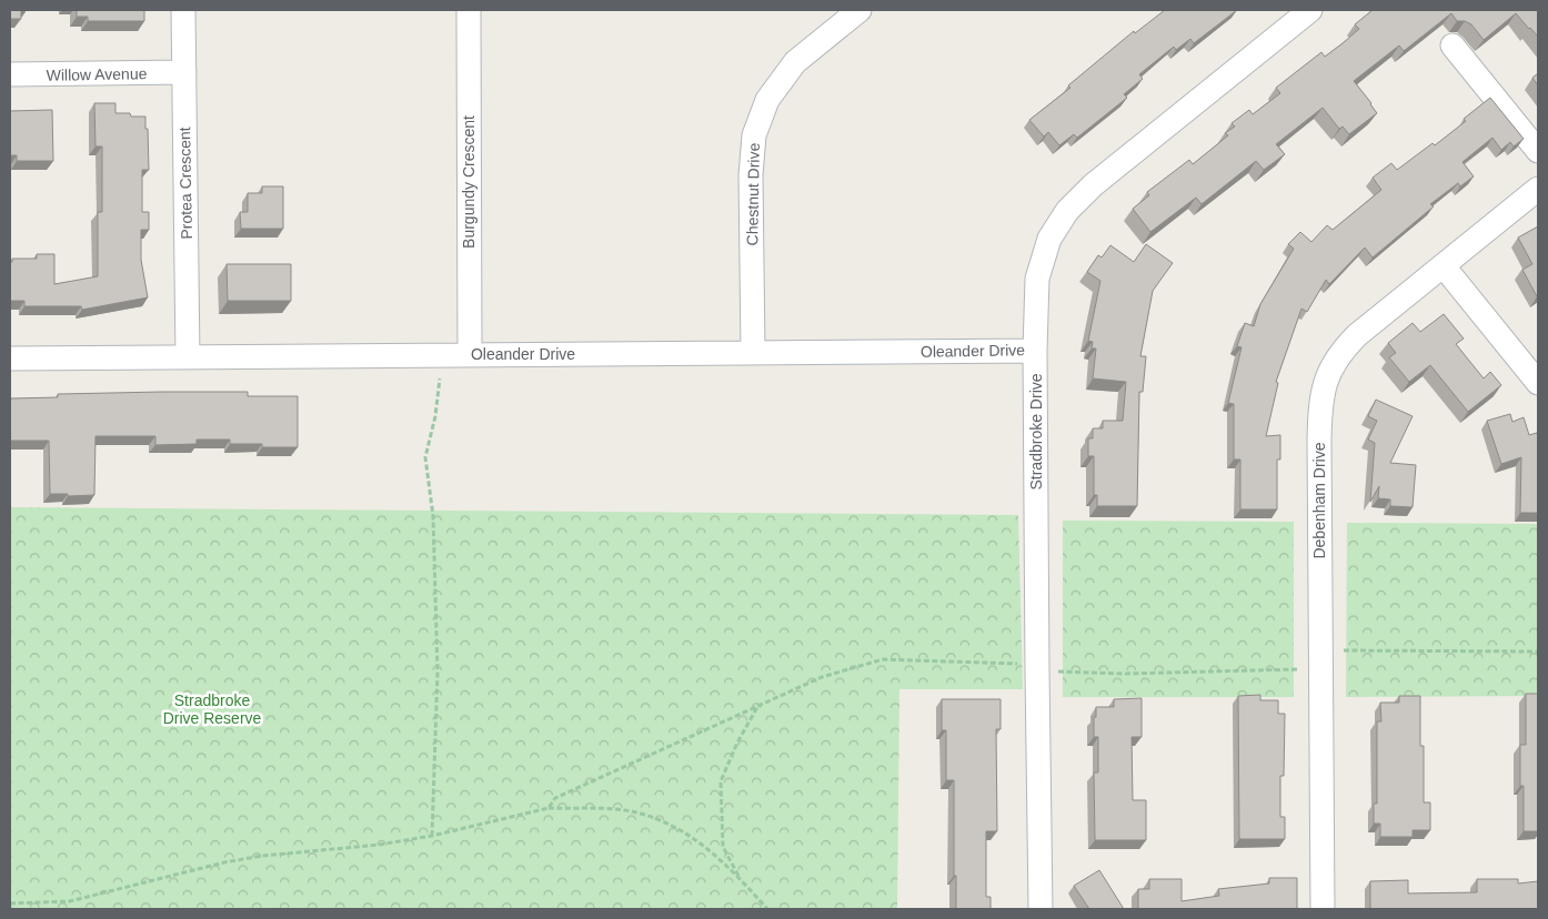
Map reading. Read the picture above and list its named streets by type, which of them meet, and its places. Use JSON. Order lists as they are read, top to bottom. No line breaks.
{"streets":{"street":["Willow Avenue","Burgundy Crescent","Protea Crescent","Chestnut Drive","Oleander Drive","Stradbroke Drive","Debenham Drive"]},"crossings":[["Willow Avenue","Protea Crescent"],["Burgundy Crescent","Oleander Drive"],["Protea Crescent","Oleander Drive"],["Chestnut Drive","Oleander Drive"],["Oleander Drive","Stradbroke Drive"]],"parks":["Stradbroke Drive Reserve"]}
